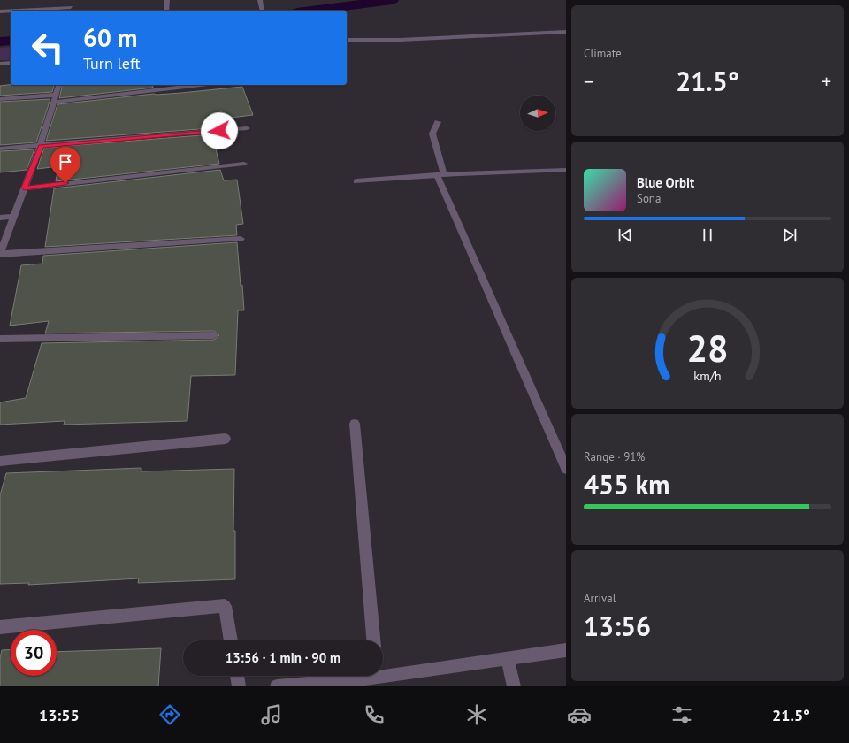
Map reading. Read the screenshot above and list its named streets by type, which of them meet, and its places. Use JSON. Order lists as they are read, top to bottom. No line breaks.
{"north":"right","page":{"tile":["Climate",["Range · 91%","455 km"],["Arrival","13:56"]],"turn":["60 m","Turn left"],"heat":["−","21.5°","+"],"song":["Blue Orbit","Sona"],"limit":"30","trip":"13:56 · 1 min · 90 m","tabs":["13:55","21.5°"],"gauge":["28","km/h"]}}
